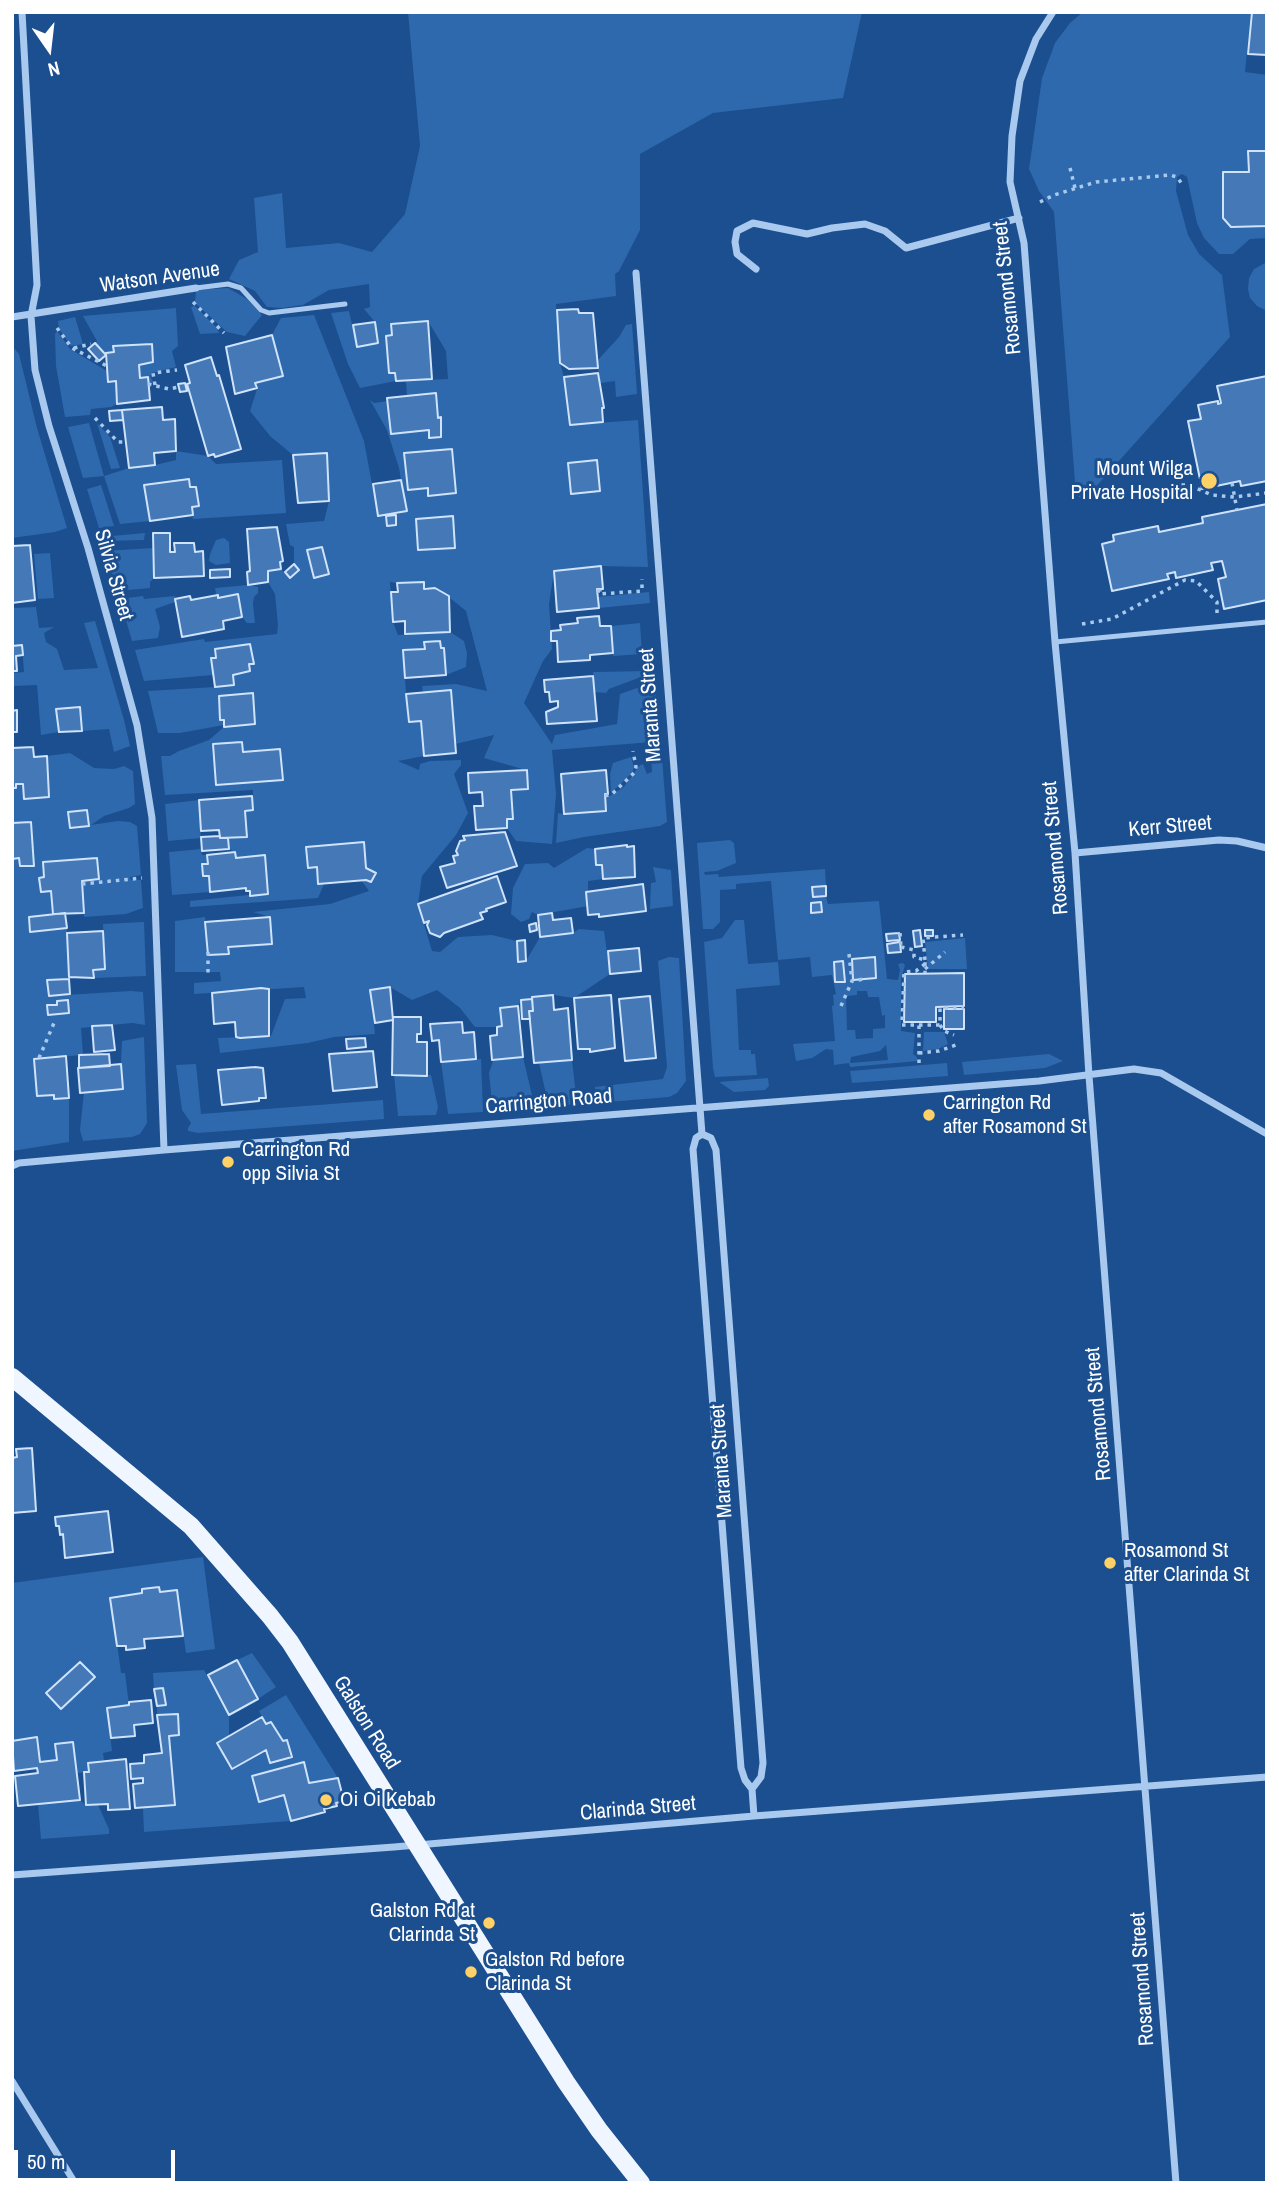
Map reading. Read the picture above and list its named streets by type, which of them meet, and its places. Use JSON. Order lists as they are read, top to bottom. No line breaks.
{"streets":{"main road":["Galston Road"],"street":["Watson Avenue","Rosamond Street","Silvia Street","Maranta Street","Kerr Street","Carrington Road","Clarinda Street"]},"crossings":[["Watson Avenue","Silvia Street"],["Rosamond Street","Kerr Street"],["Rosamond Street","Carrington Road"],["Rosamond Street","Clarinda Street"],["Silvia Street","Carrington Road"],["Maranta Street","Carrington Road"],["Maranta Street","Clarinda Street"],["Galston Road","Clarinda Street"]],"places":["Mount Wilga Private Hospital","Carrington Rd after Rosamond St","Carrington Rd opp Silvia St","Rosamond St after Clarinda St","Oi Oi Kebab","Galston Rd at Clarinda St","Galston Rd before Clarinda St"],"scale_bar":"50 m","north":"bottom"}
